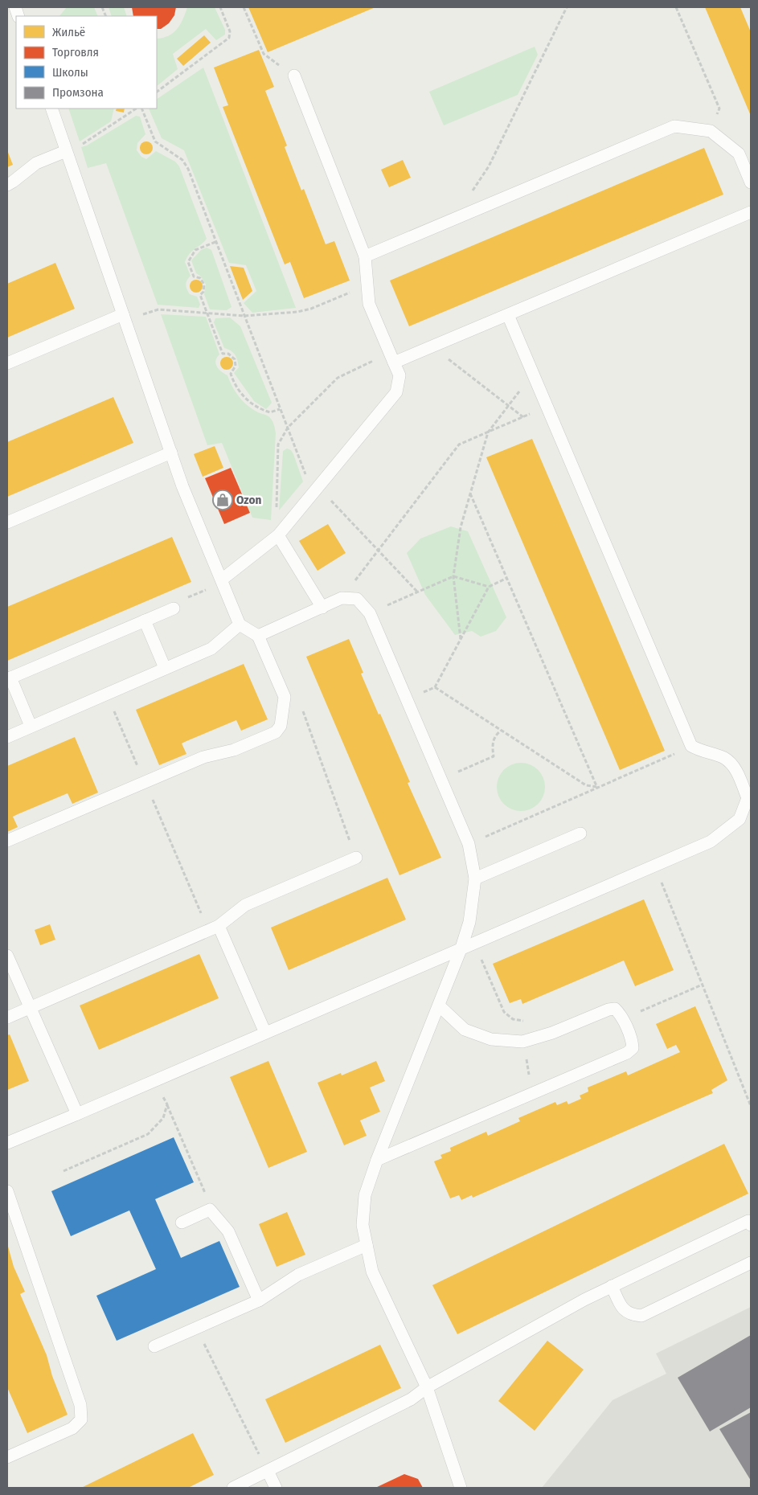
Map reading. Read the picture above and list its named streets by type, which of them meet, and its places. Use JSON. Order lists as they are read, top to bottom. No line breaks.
{"places":{"shop":["Ozon"]},"legend":["Жильё","Торговля","Школы","Промзона"]}
